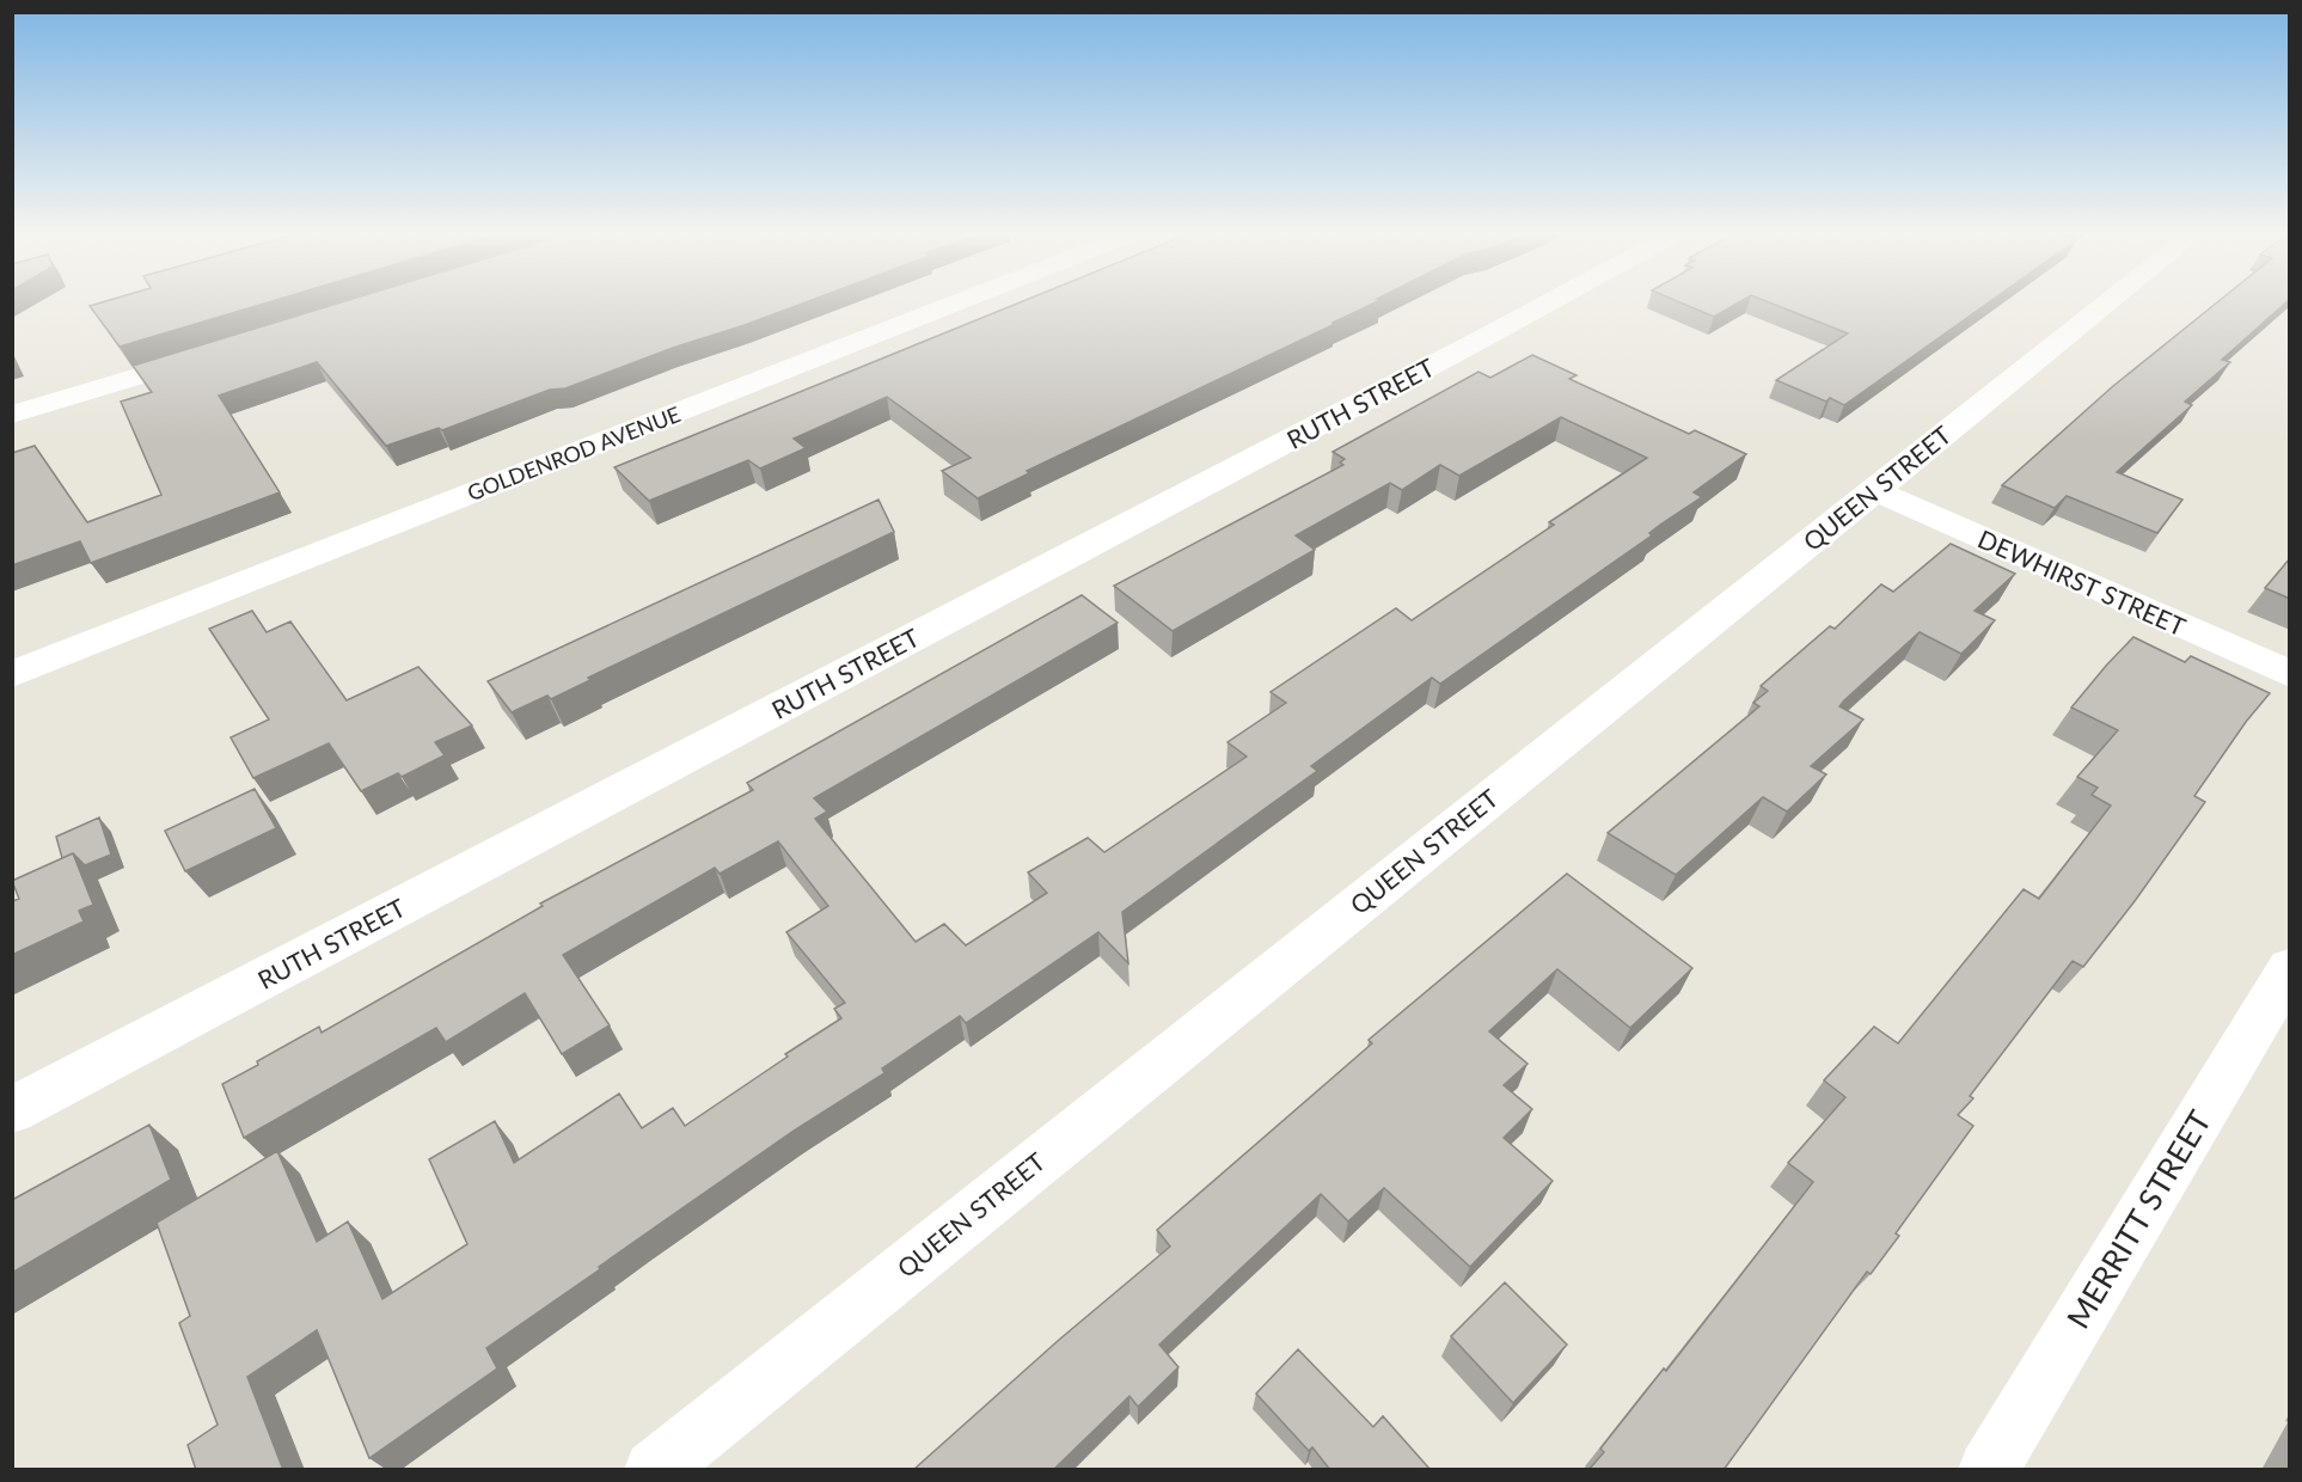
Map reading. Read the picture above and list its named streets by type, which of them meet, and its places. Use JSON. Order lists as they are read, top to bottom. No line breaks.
{"streets":{"street":["RUTH STREET","GOLDENROD AVENUE","QUEEN STREET","DEWHIRST STREET","MERRITT STREET"]},"crossings":[["QUEEN STREET","DEWHIRST STREET"]]}
